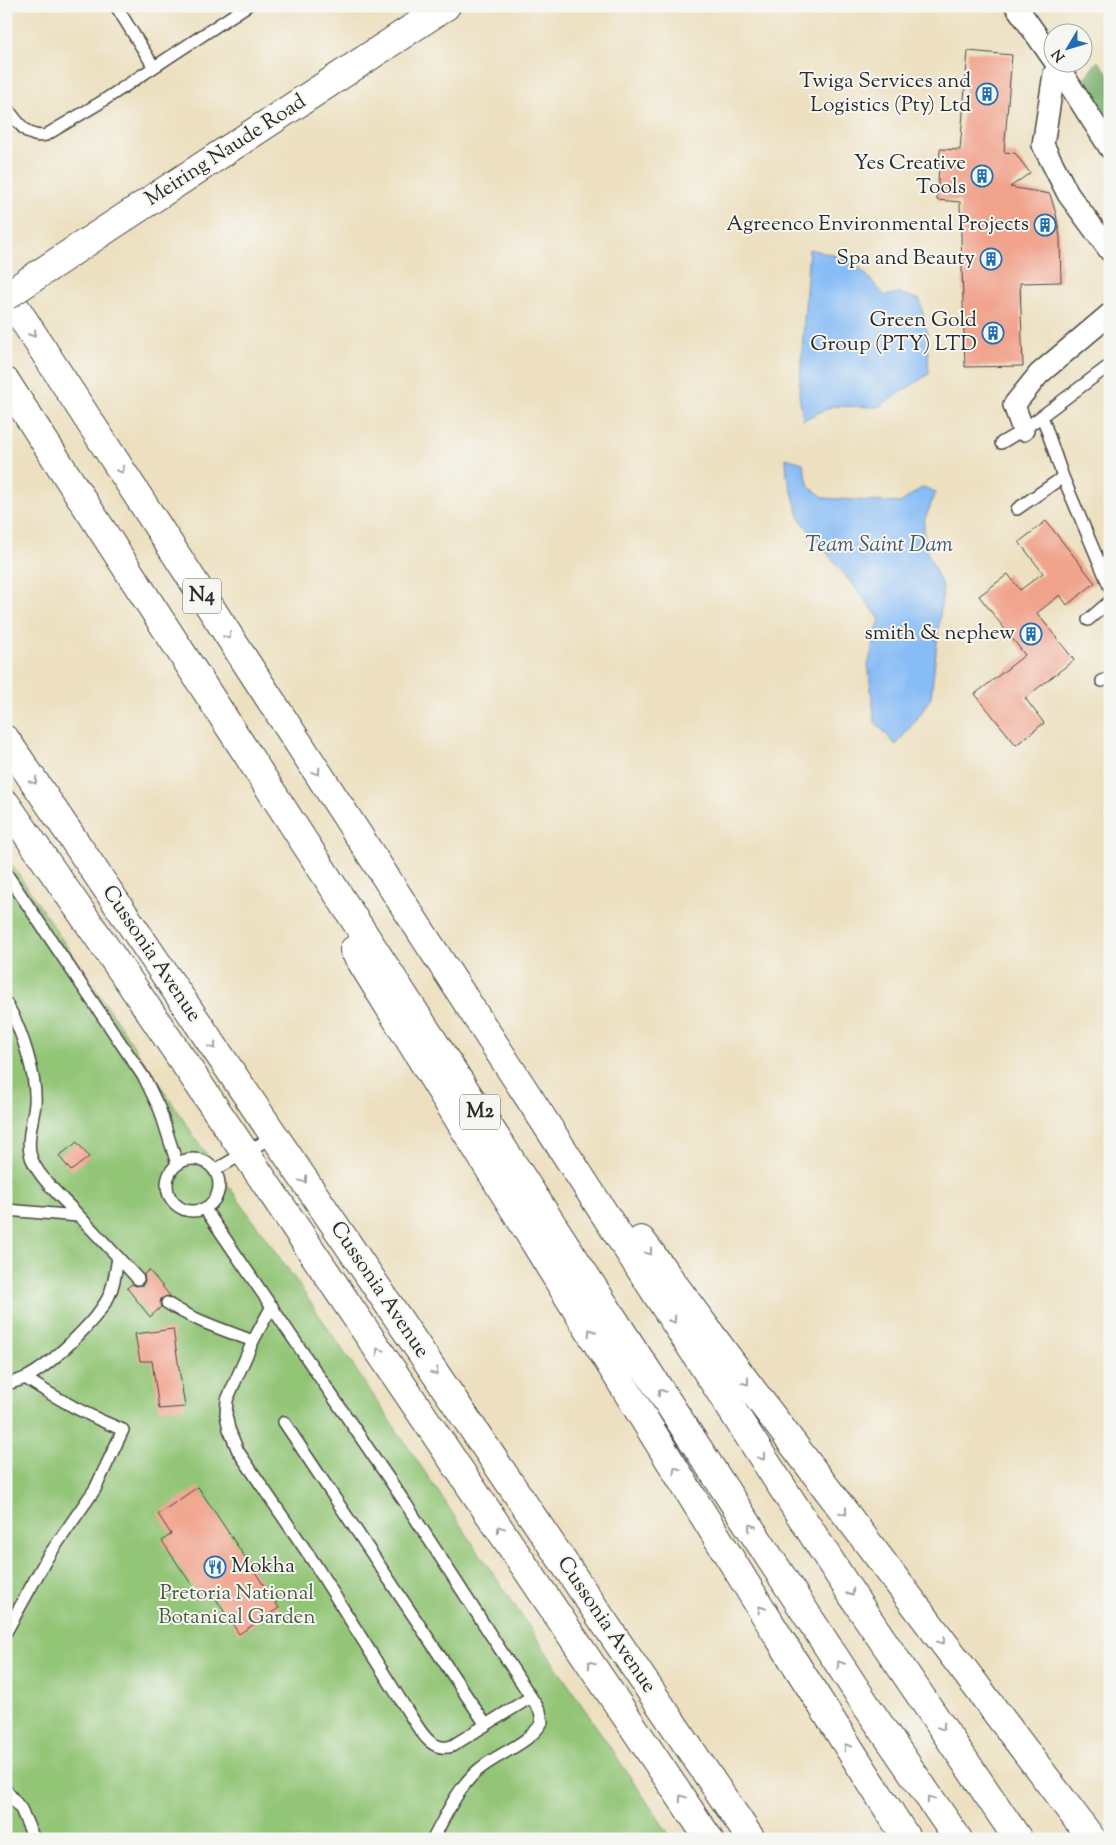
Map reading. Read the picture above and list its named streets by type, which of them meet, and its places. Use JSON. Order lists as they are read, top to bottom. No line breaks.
{"streets":{"main road":["Meiring Naude Road","N4","Cussonia Avenue","M2"]},"crossings":[["Meiring Naude Road","N4"],["N4","M2"]],"water":["Team Saint Dam"],"parks":["Pretoria National Botanical Garden"],"places":{"building":["Twiga Services and Logistics (Pty) Ltd","Yes Creative Tools","Agreenco Environmental Projects","Spa and Beauty","Green Gold Group (PTY) LTD","smith & nephew"],"restaurant":["Mokha"]},"north":"bottom left"}
